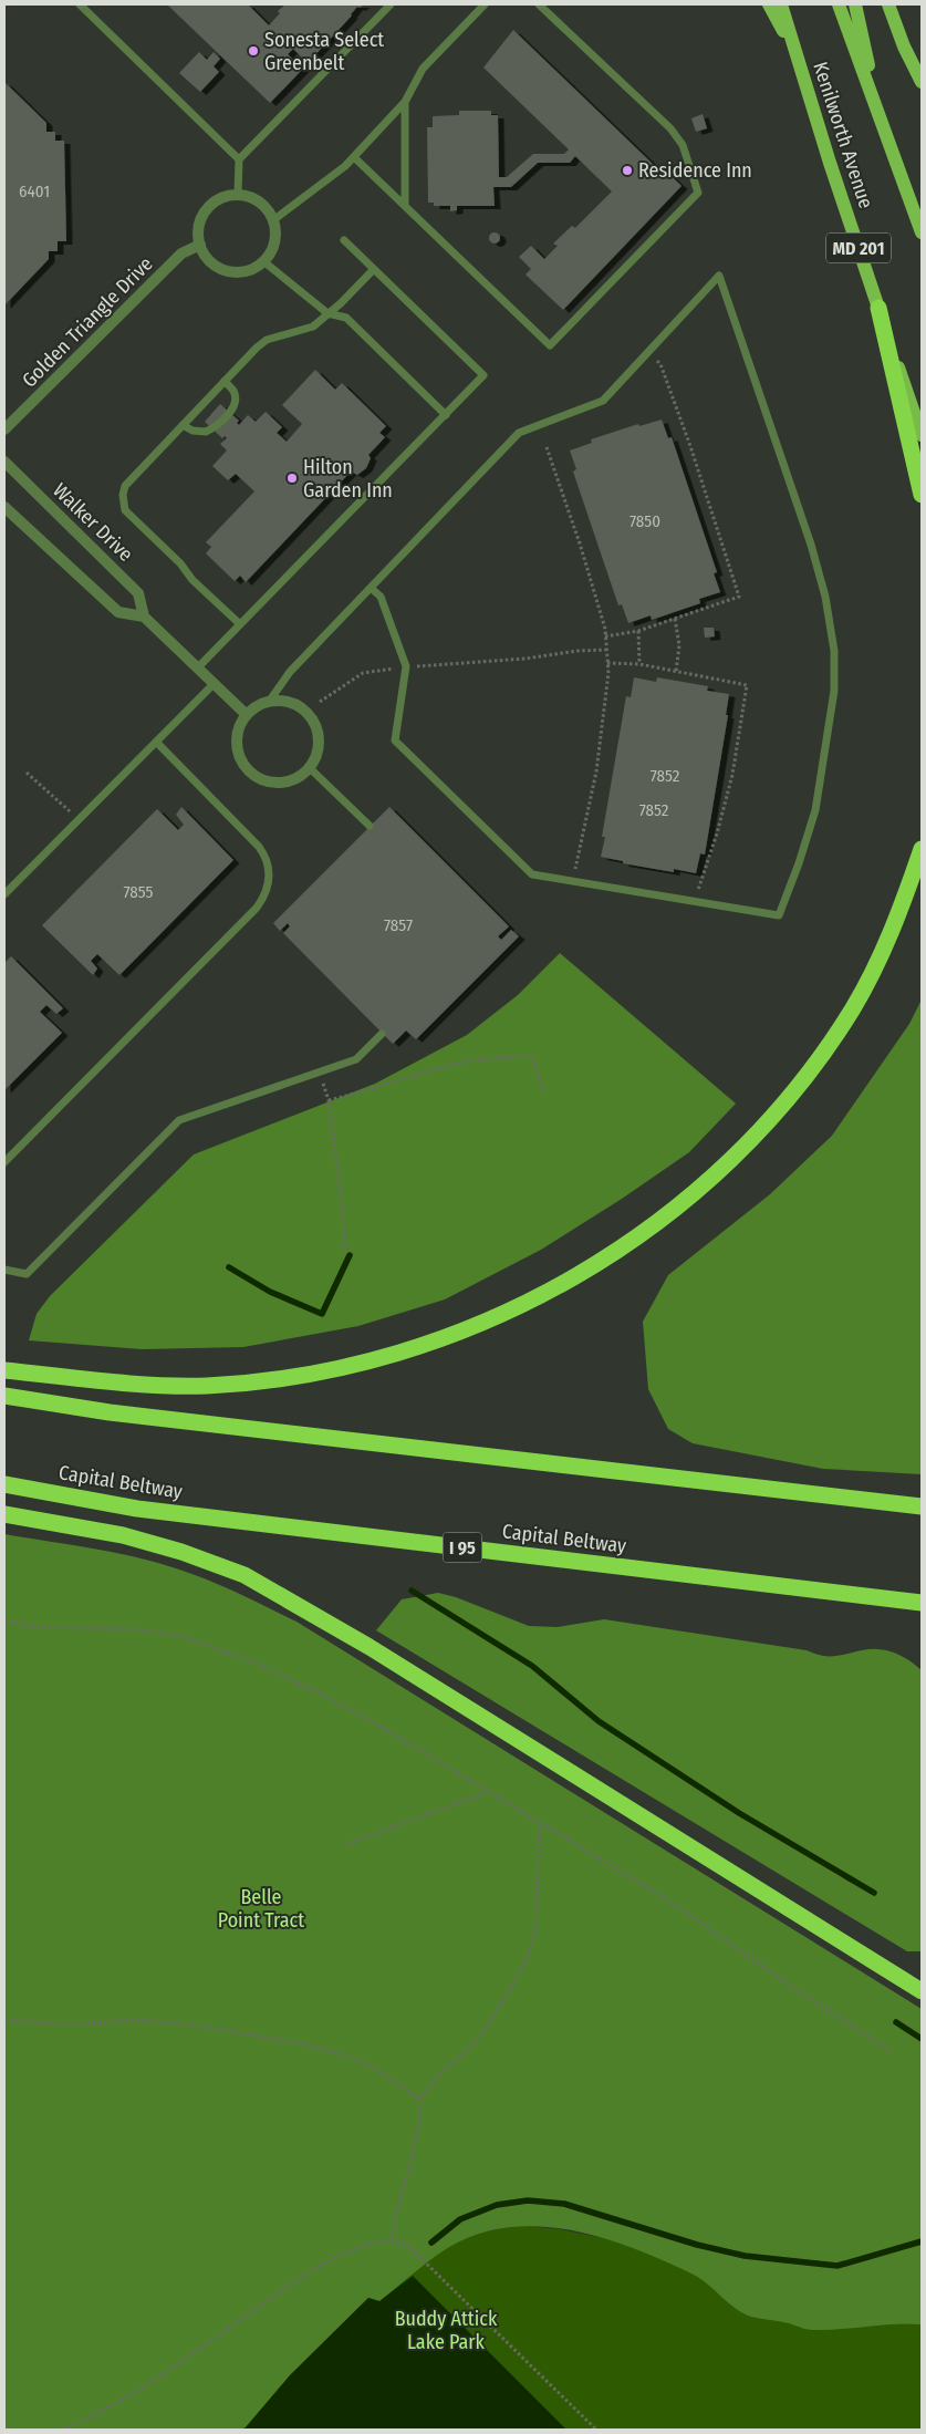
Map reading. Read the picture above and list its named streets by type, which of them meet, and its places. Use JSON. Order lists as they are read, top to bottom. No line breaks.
{"streets":{"highway":["Capital Beltway","I 95"],"main road":["Kenilworth Avenue","MD 201"],"street":["Golden Triangle Drive","Walker Drive"]},"parks":["Belle Point Tract","Buddy Attick Lake Park"],"places":["Sonesta Select Greenbelt","Residence Inn","Hilton Garden Inn"],"house_numbers":["6401","7850","7852","7852","7855","7857"]}
